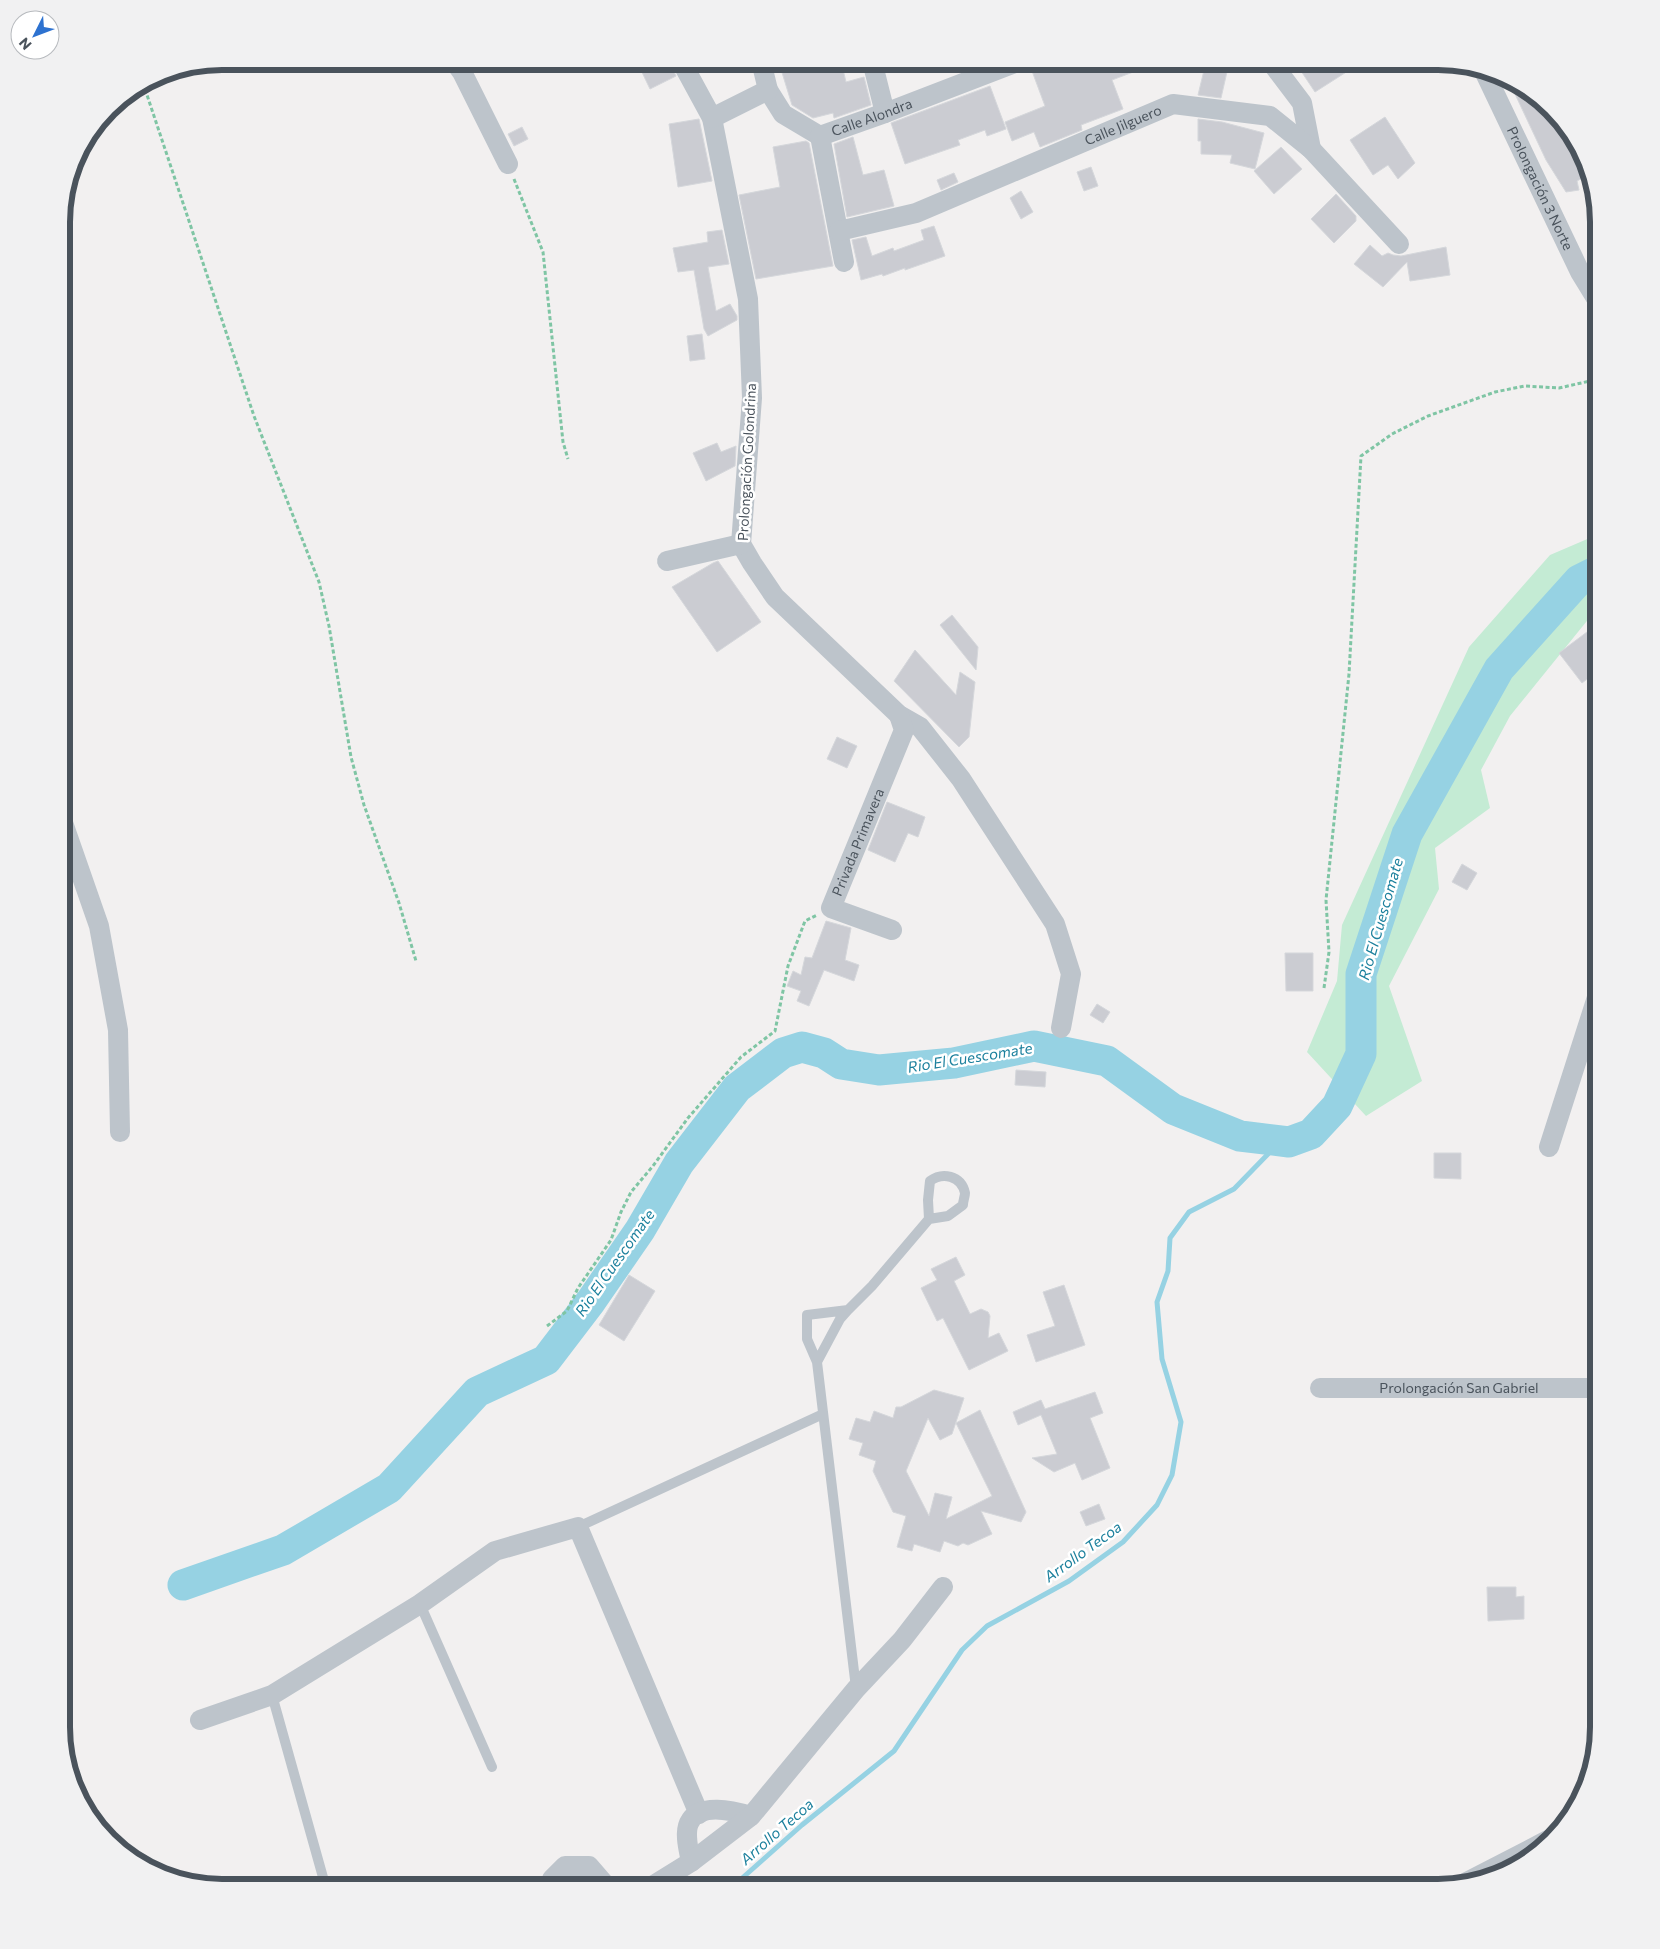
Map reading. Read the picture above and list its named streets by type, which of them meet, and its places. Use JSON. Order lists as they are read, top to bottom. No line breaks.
{"streets":{"street":["Calle Alondra","Calle Jilguero","Prolongación 3 Norte","Prolongación Golondrina","Privada Primavera","Prolongación San Gabriel"]},"crossings":[["Prolongación Golondrina","Privada Primavera"]],"water":["Rio El Cuescomate","Arrollo Tecoa"],"north":"bottom left"}
